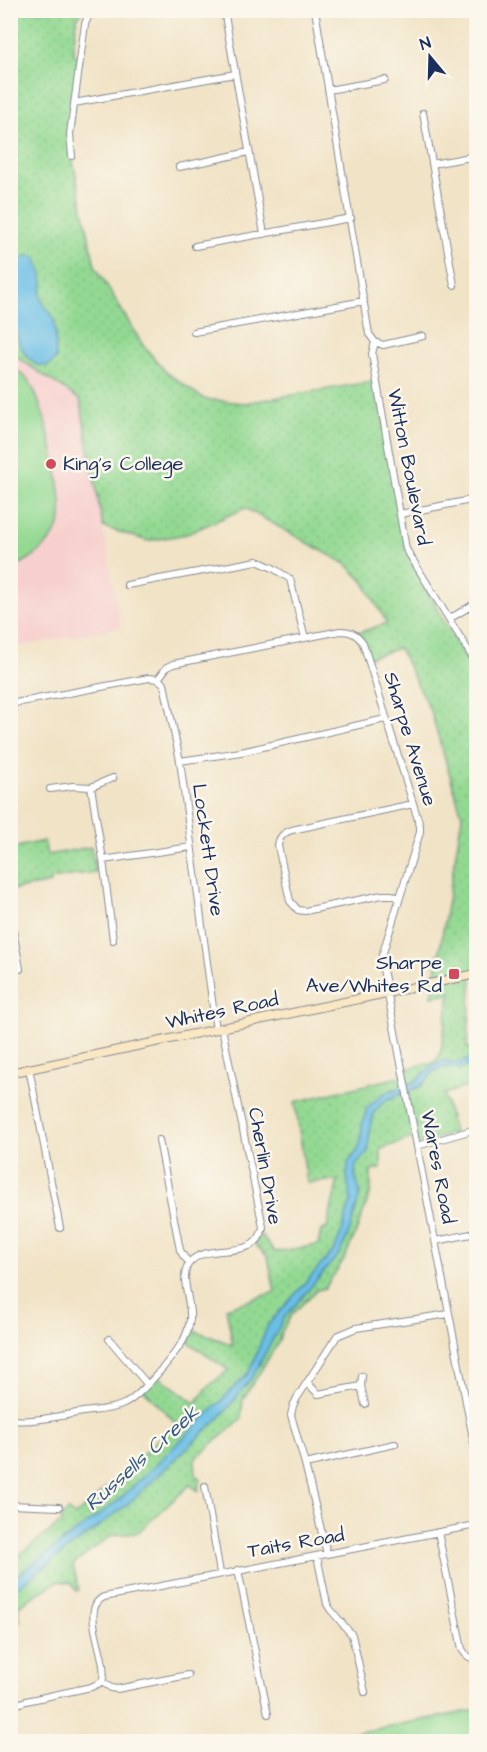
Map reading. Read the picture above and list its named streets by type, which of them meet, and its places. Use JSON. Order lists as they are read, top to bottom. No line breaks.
{"streets":{"street":["Witton Boulevard","Sharpe Avenue","Lockett Drive","Whites Road","Cherlin Drive","Wares Road","Taits Road"]},"crossings":[["Sharpe Avenue","Lockett Drive"],["Sharpe Avenue","Whites Road"],["Sharpe Avenue","Wares Road"],["Lockett Drive","Whites Road"],["Lockett Drive","Cherlin Drive"],["Whites Road","Cherlin Drive"],["Whites Road","Wares Road"]],"water":["Russells Creek"],"places":{"other":["King's College"],"transit":["Sharpe Ave/Whites Rd"]},"north":"top"}
